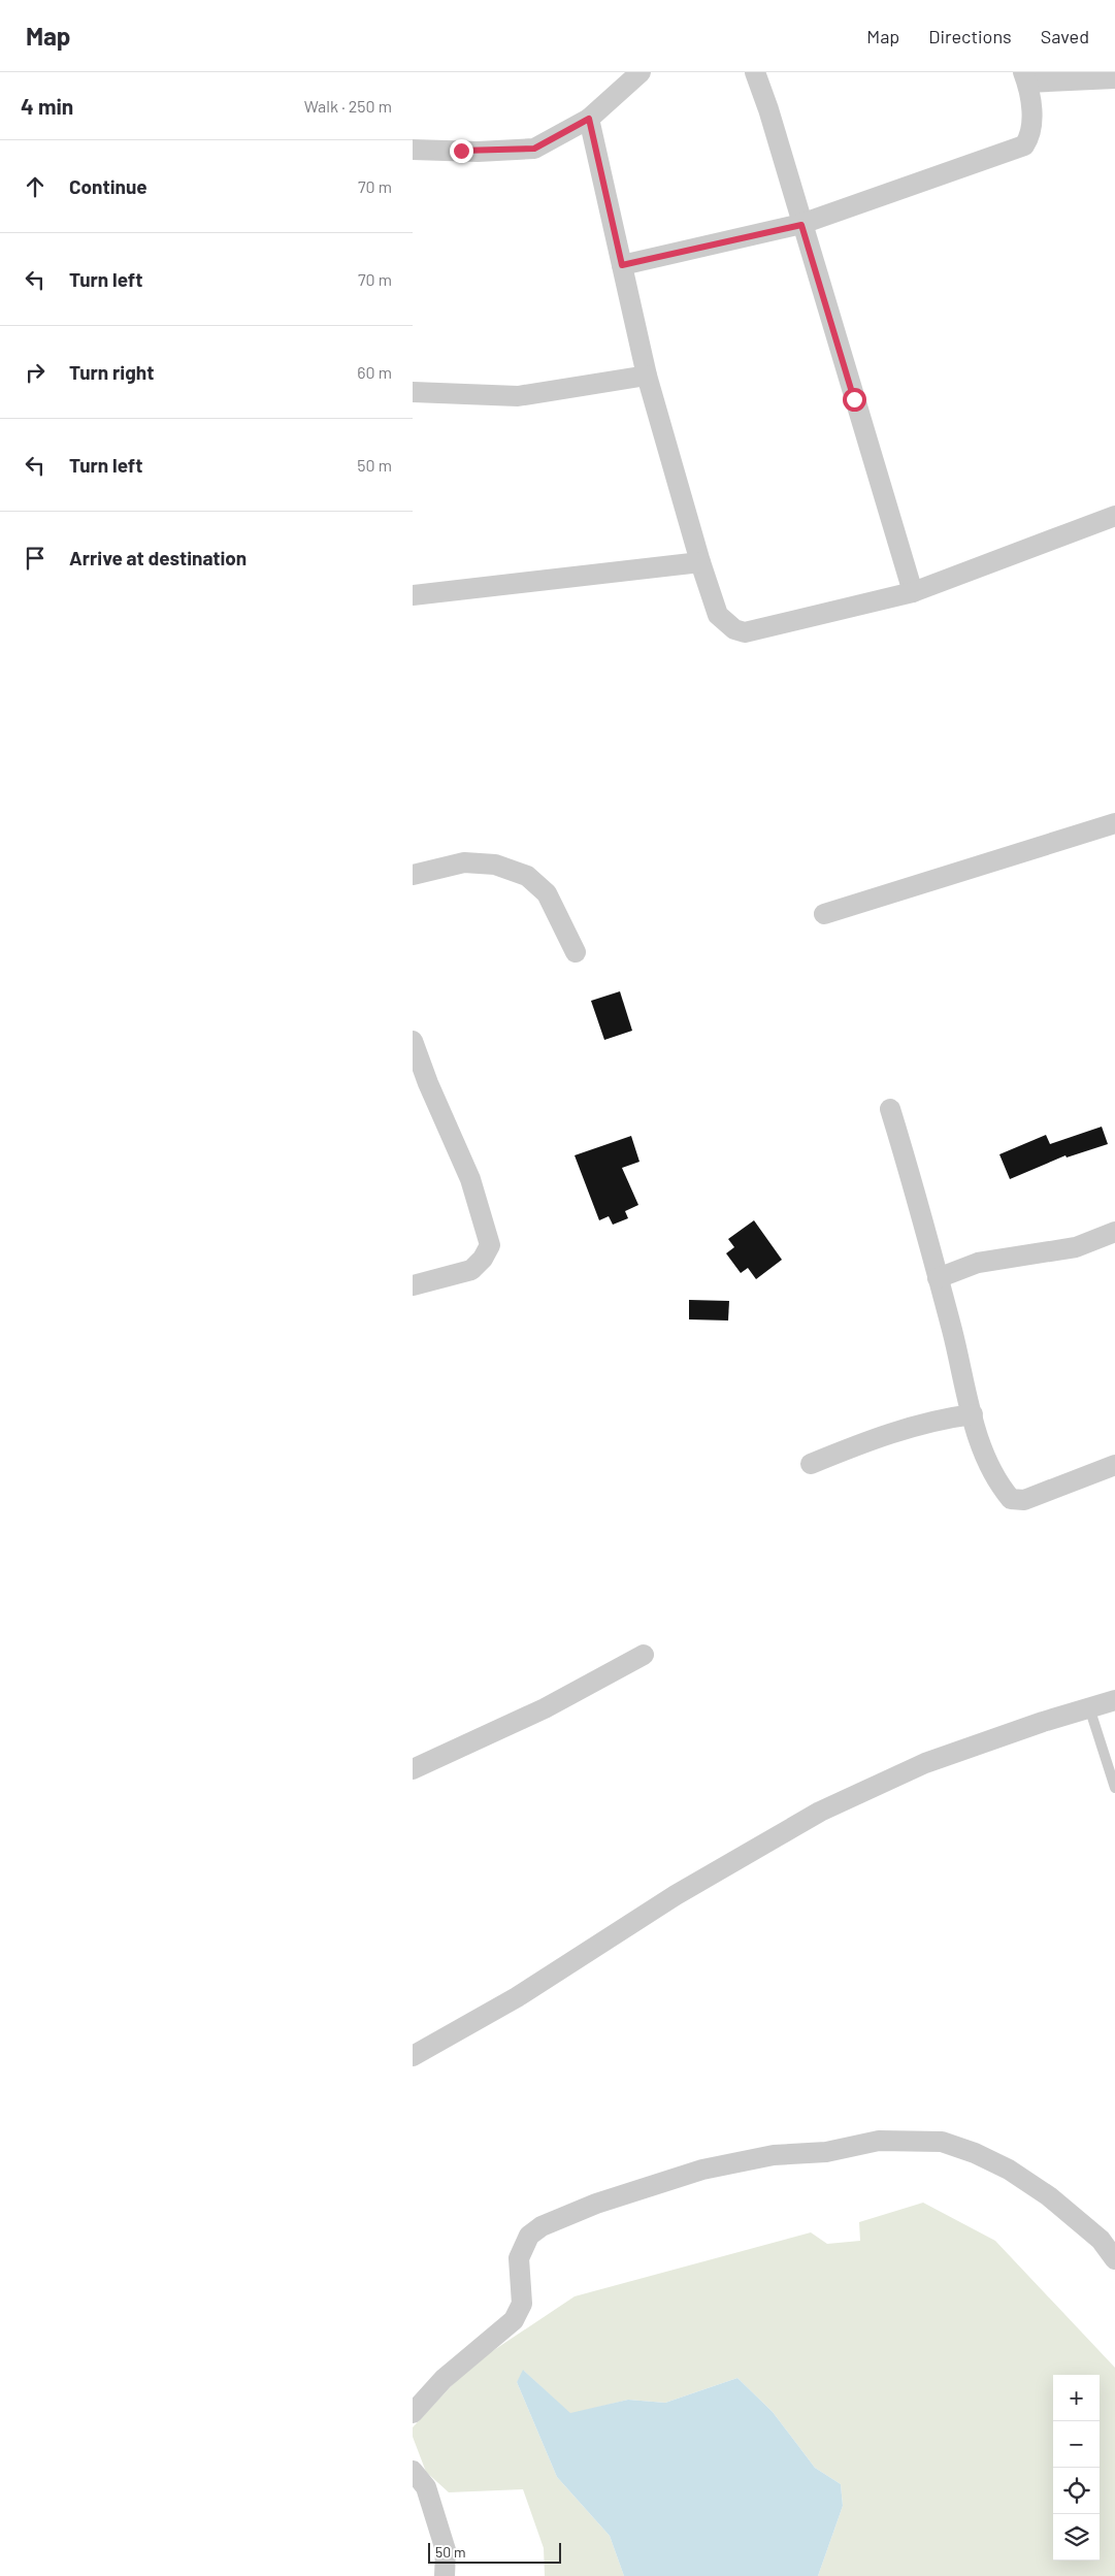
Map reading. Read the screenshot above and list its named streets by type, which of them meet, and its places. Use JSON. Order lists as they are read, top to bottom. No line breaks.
{"scale_bar":"50 m","page":{"header":"Map","nav":["Map","Directions","Saved"],"heading":["4 min","Walk · 250 m"],"list":[["Continue","70 m"],["Turn left","70 m"],["Turn right","60 m"],["Turn left","50 m"],"Arrive at destination"],"map_buttons":["+","−"],"scale":"50 m"}}
